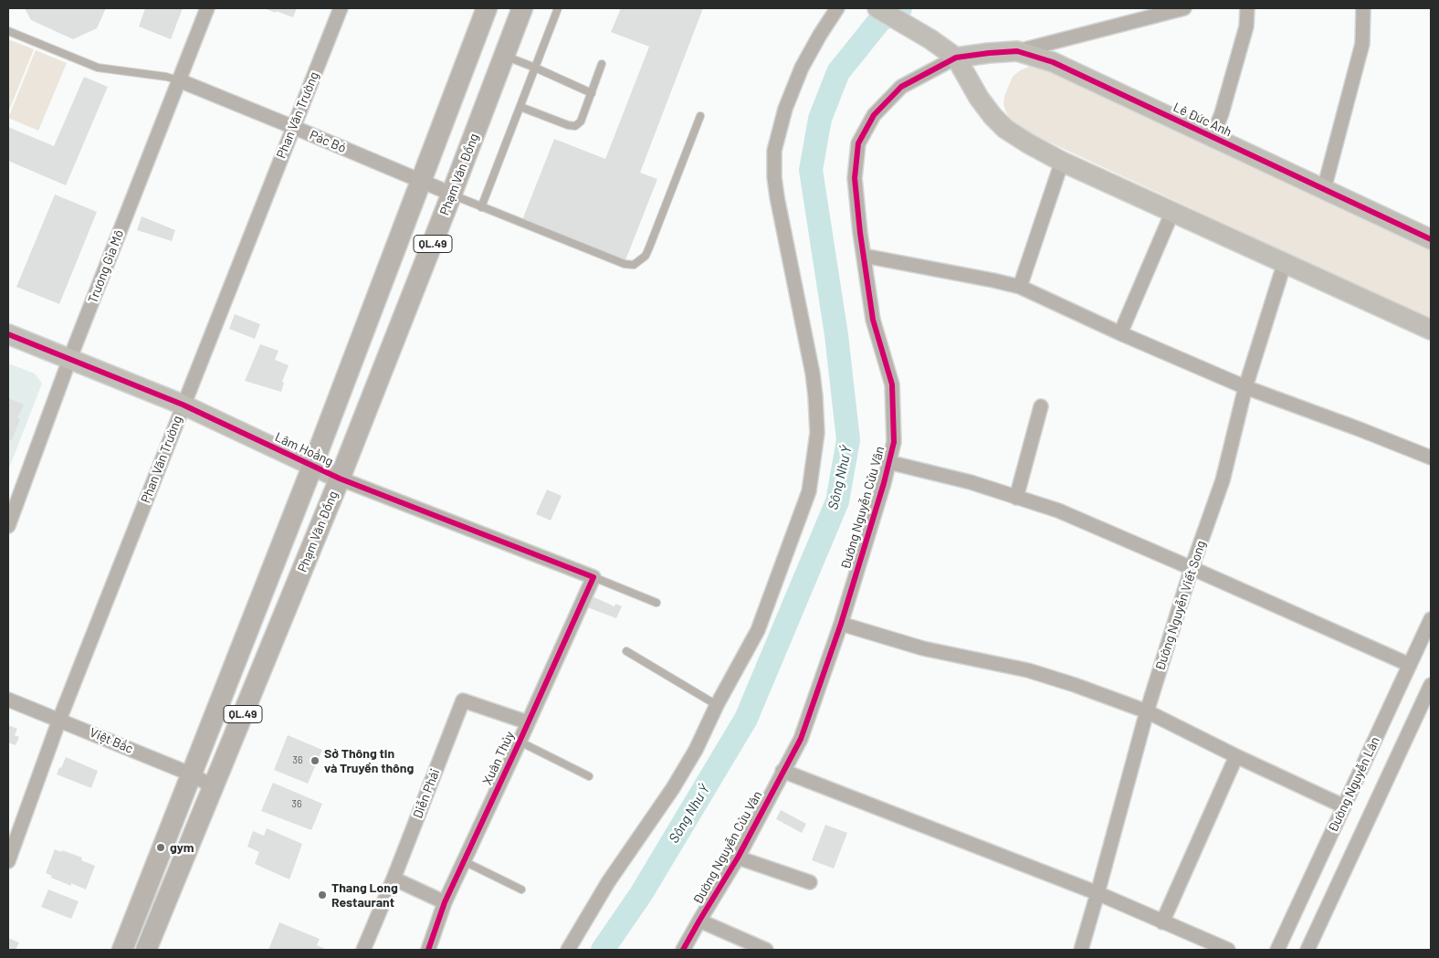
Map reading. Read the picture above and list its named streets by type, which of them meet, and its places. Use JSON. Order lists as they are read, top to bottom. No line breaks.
{"streets":{"main road":["Phạm Văn Đồng","QL.49"],"street":["Phan Văn Trường","Lê Đức Anh","Pác Bó","Trương Gia Mô","Lâm Hoằng","Đường Nguyễn Cửu Vân","Đường Nguyễn Viết Song","Việt Bắc","Xuân Thủy","Đường Nguyễn Lân","Diễn Phái"]},"crossings":[["Phan Văn Trường","Pác Bó"],["Phan Văn Trường","Lâm Hoằng"],["Phan Văn Trường","Việt Bắc"],["Lê Đức Anh","Đường Nguyễn Cửu Vân"],["Pác Bó","Phạm Văn Đồng"],["Pác Bó","QL.49"],["Pác Bó","Trương Gia Mô"],["Phạm Văn Đồng","Lâm Hoằng"],["Phạm Văn Đồng","Việt Bắc"],["QL.49","Lâm Hoằng"],["QL.49","Việt Bắc"],["Trương Gia Mô","Lâm Hoằng"],["Lâm Hoằng","Xuân Thủy"],["Xuân Thủy","Diễn Phái"]],"water":["Sông Như Ý"],"places":["Sở Thông tin và Truyền thông","gym","Thang Long Restaurant"],"house_numbers":["36","36"]}
